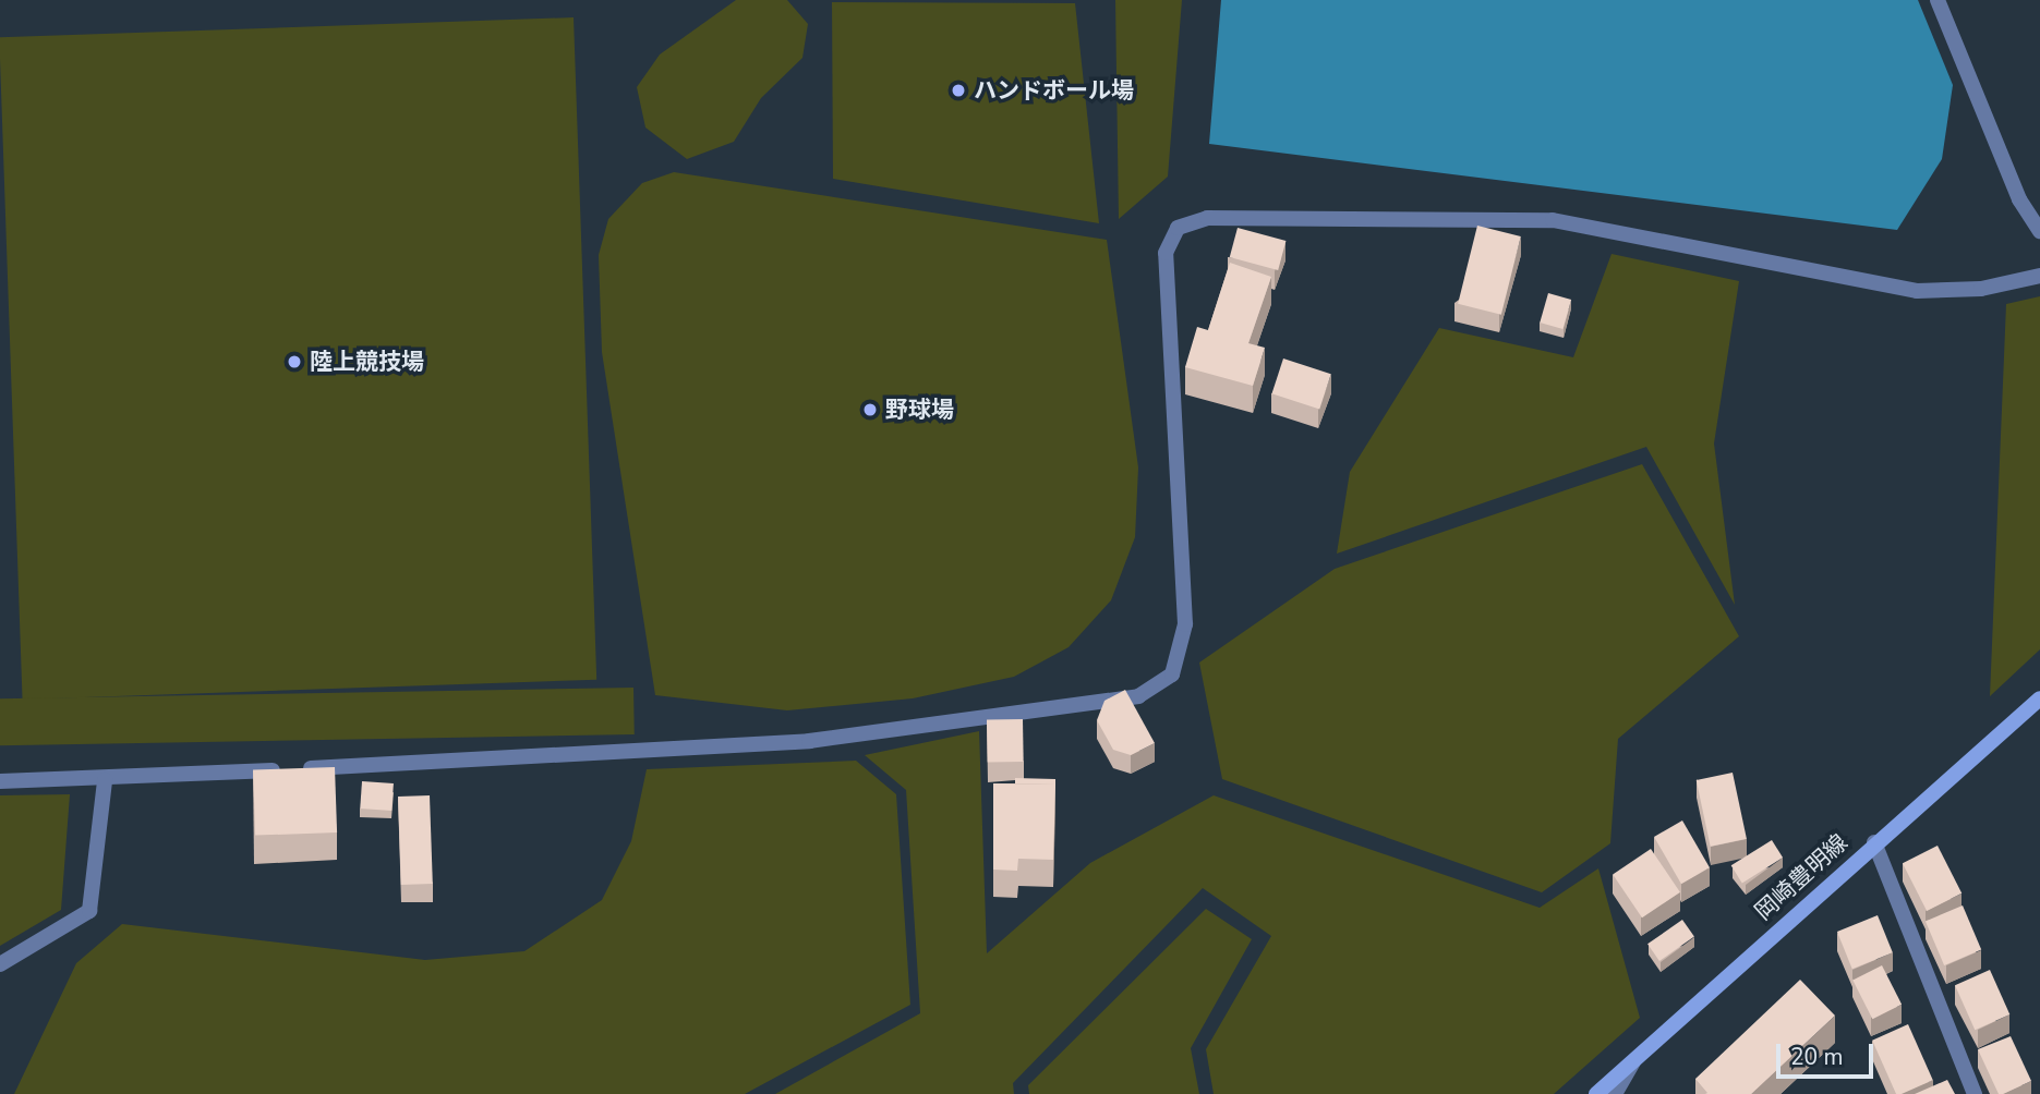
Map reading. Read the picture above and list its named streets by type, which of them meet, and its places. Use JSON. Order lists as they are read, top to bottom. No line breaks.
{"streets":{"main road":["岡崎豊明線"]},"places":["ハンドボール場","陸上競技場","野球場"],"scale_bar":"20 m"}
